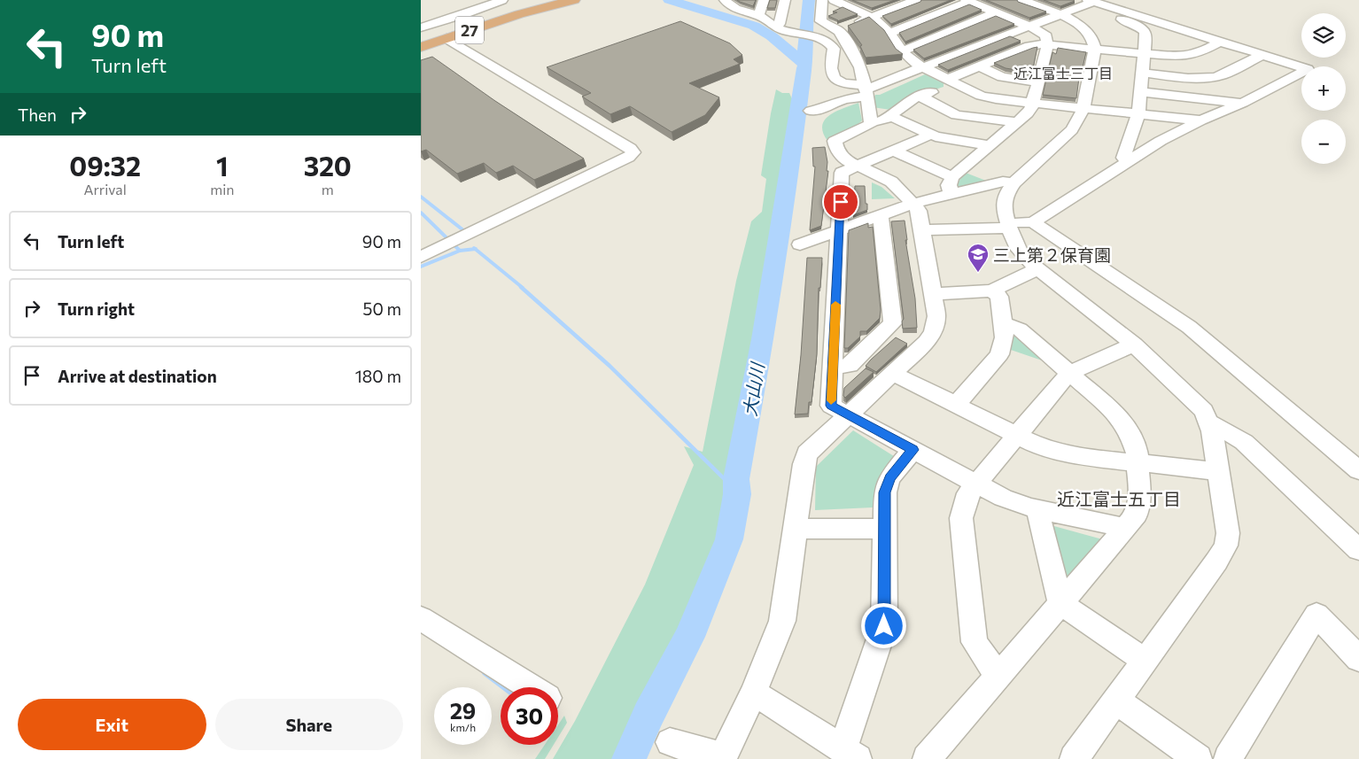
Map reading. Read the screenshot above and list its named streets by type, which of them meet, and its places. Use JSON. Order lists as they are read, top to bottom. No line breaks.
{"streets":{"main road":["27"]},"districts":["近江富士三丁目","近江富士五丁目"],"water":["大山川"],"places":{"school or university":["三上第２保育園"]},"page":{"turn":["90 m","Turn left"],"map_buttons":["+","−"],"then":"Then","eta":["09:32","Arrival","1","min","320","m"],"list":[{"name":"Turn left","value":"90 m"},{"name":"Turn right","value":"50 m"},{"name":"Arrive at destination","value":"180 m"}],"speed":"29 km/h","limit":"30","buttons":["Exit","Share"]}}
